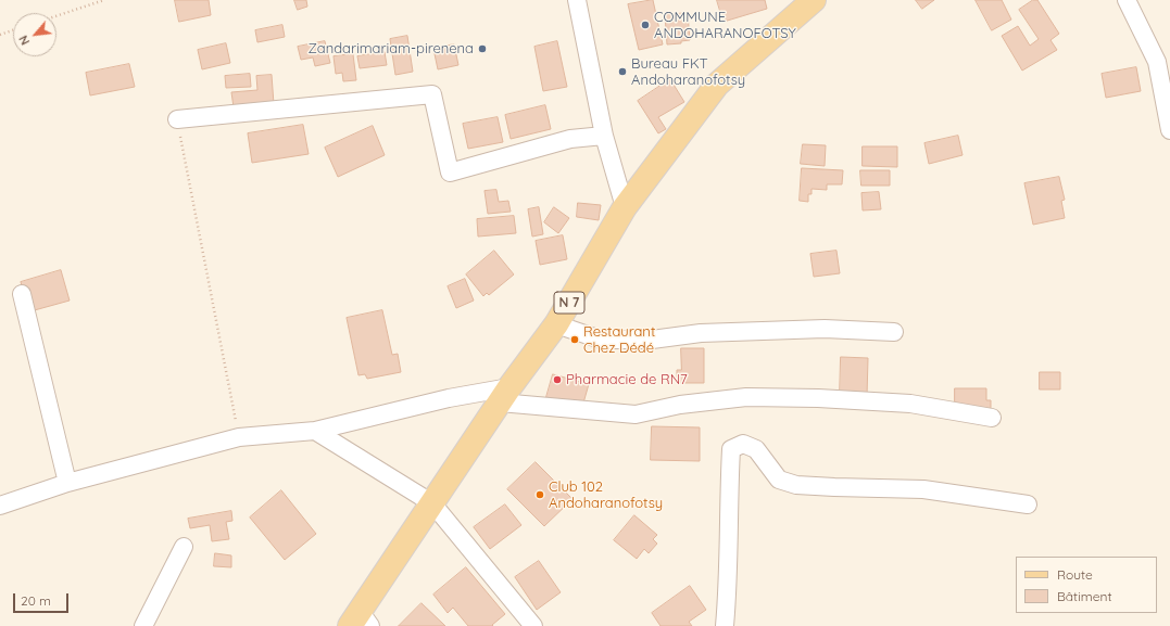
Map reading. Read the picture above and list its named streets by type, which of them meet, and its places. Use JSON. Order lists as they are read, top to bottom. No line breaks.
{"streets":{"main road":["N 7"]},"places":["COMMUNE ANDOHARANOFOTSY","Zandarimariam-pirenena","Bureau FKT Andoharanofotsy","Restaurant Chez Dédé","Pharmacie de RN7","Club 102 Andoharanofotsy"],"legend":["Route","Bâtiment"],"scale_bar":"20 m","north":"bottom left"}
